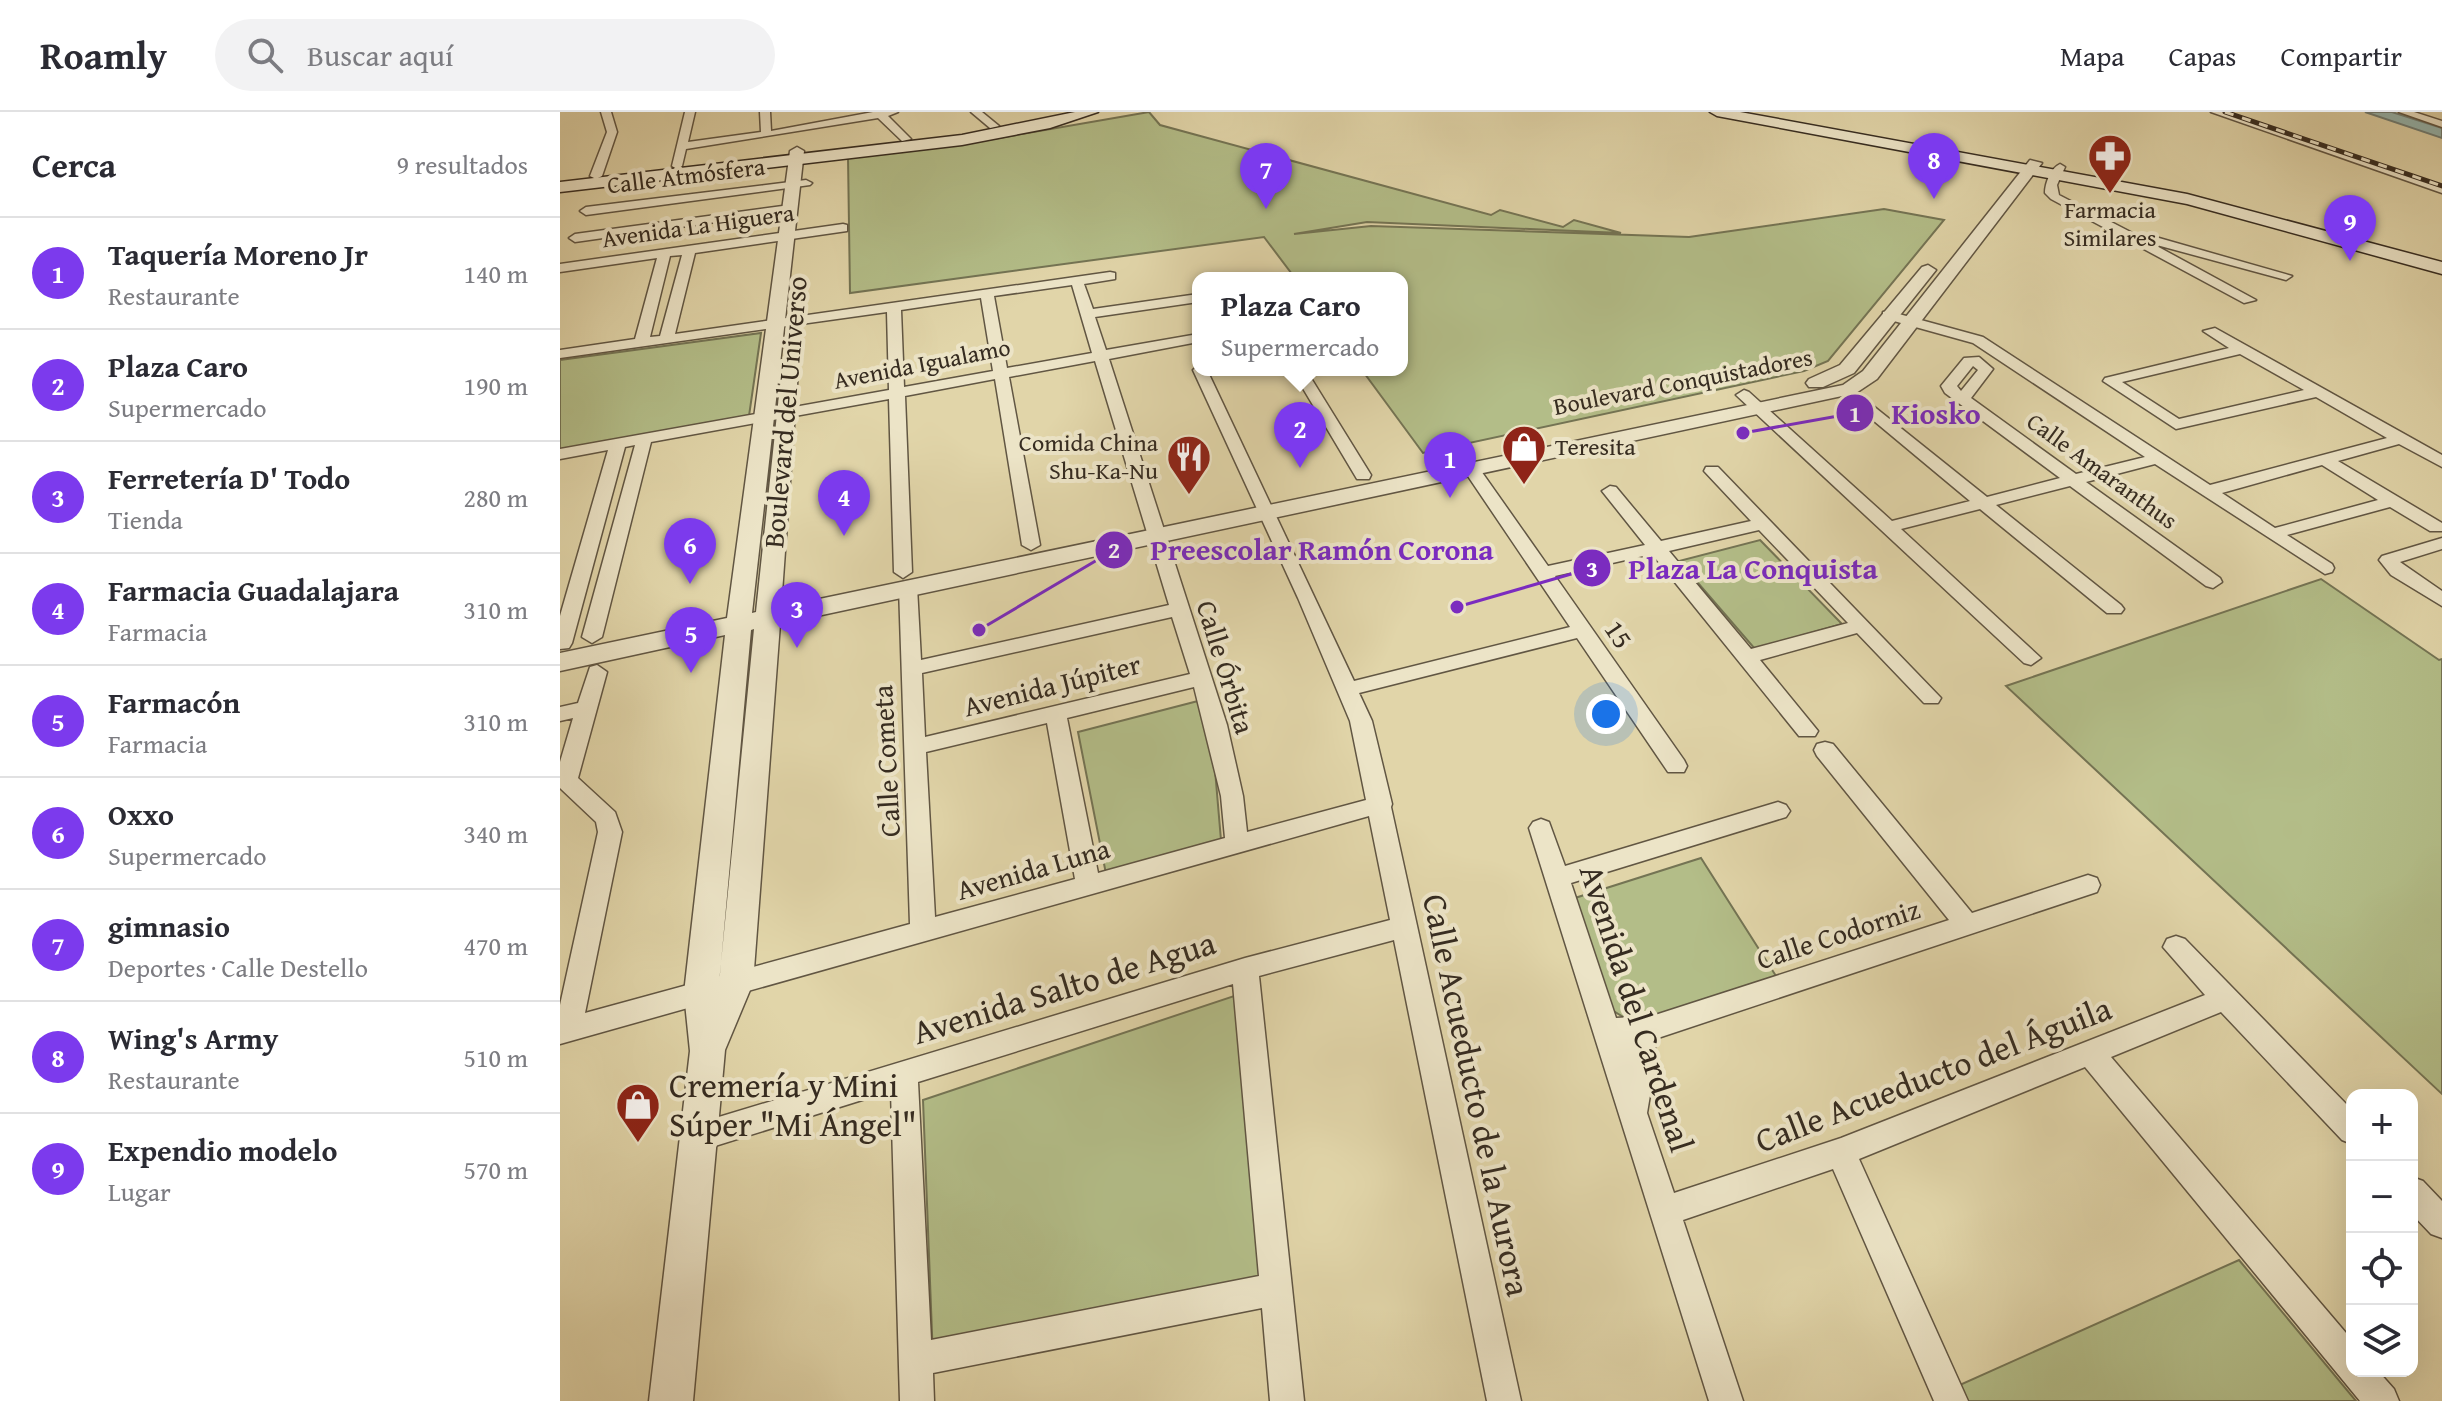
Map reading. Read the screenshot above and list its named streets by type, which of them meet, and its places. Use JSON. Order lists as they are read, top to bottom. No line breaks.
{"streets":{"street":["Calle Atmósfera","Avenida La Higuera","Avenida Igualamo","Boulevard Conquistadores","Boulevard del Universo","Calle Amaranthus","15","Calle Órbita","Avenida Júpiter","Calle Cometa","Avenida Luna","Calle Codorniz","Avenida Salto de Agua","Avenida del Cardenal","Calle Acueducto del Águila","Calle Acueducto de la Aurora"]},"crossings":[["Calle Atmósfera","Boulevard del Universo"],["Avenida La Higuera","Boulevard del Universo"],["Avenida Igualamo","Boulevard del Universo"],["Avenida Igualamo","Calle Órbita"],["Avenida Igualamo","Calle Cometa"],["Boulevard Conquistadores","Boulevard del Universo"],["Boulevard Conquistadores","15"],["Boulevard Conquistadores","Calle Órbita"],["Boulevard Conquistadores","Calle Cometa"],["Boulevard Conquistadores","Calle Acueducto de la Aurora"],["Boulevard del Universo","Avenida Luna"],["Boulevard del Universo","Avenida Salto de Agua"],["Calle Órbita","Avenida Júpiter"],["Calle Órbita","Avenida Luna"],["Avenida Júpiter","Calle Cometa"],["Calle Cometa","Avenida Luna"],["Avenida Luna","Calle Acueducto de la Aurora"],["Calle Codorniz","Avenida del Cardenal"],["Avenida Salto de Agua","Calle Acueducto de la Aurora"],["Avenida del Cardenal","Calle Acueducto del Águila"]],"places":{"pharmacy":["Farmacia Similares"],"other":["Kiosko","Plaza La Conquista","Preescolar Ramón Corona"],"shop":["Teresita","Cremería y Mini Súper \"Mi Ángel\""],"restaurant":["Comida China Shu-Ka-Nu"]},"page":{"header":"Roamly","search":"Buscar aquí","nav":["Mapa","Capas","Compartir"],"heading":["Cerca","9 resultados"],"pins":["8","7","9","2","1","4","6","3","5"],"list":[{"mark":"1","name":"Taquería Moreno Jr","note":"Restaurante","value":"140 m"},{"mark":"2","name":"Plaza Caro","note":"Supermercado","value":"190 m"},{"mark":"3","name":"Ferretería D' Todo","note":"Tienda","value":"280 m"},{"mark":"4","name":"Farmacia Guadalajara","note":"Farmacia","value":"310 m"},{"mark":"5","name":"Farmacón","note":"Farmacia","value":"310 m"},{"mark":"6","name":"Oxxo","note":"Supermercado","value":"340 m"},{"mark":"7","name":"gimnasio","note":"Deportes · Calle Destello","value":"470 m"},{"mark":"8","name":"Wing's Army","note":"Restaurante","value":"510 m"},{"mark":"9","name":"Expendio modelo","note":"Lugar","value":"570 m"}],"popup":["Plaza Caro","Supermercado"],"map_buttons":["+","−"]}}
